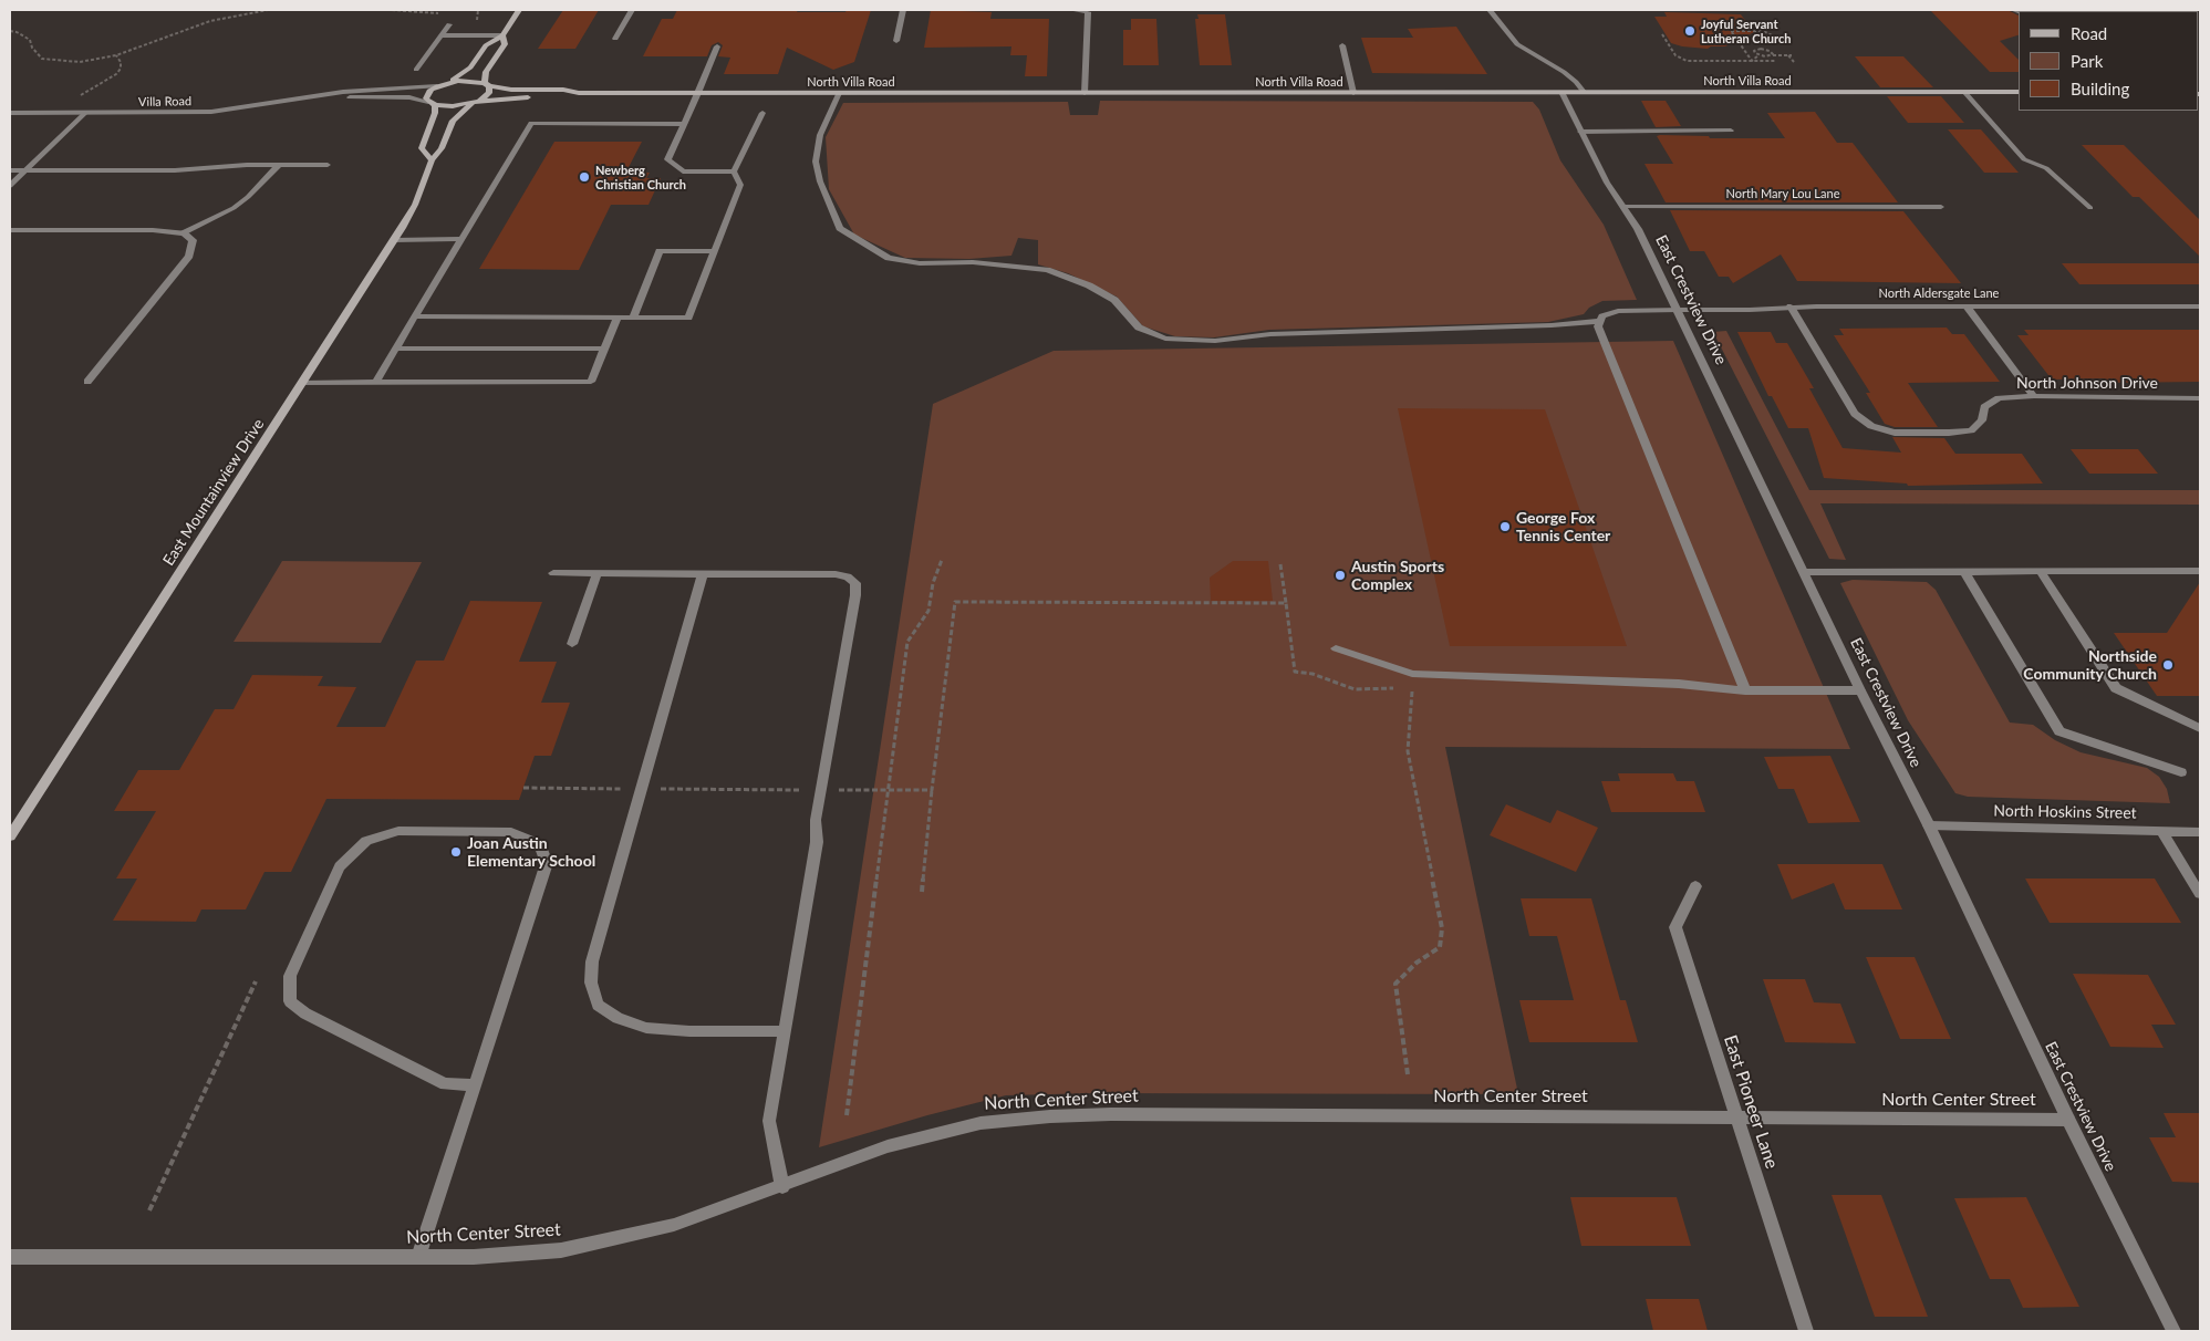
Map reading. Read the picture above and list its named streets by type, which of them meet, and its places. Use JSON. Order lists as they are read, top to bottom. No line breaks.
{"streets":{"main road":["North Villa Road","East Mountainview Drive"],"street":["Villa Road","North Mary Lou Lane","North Aldersgate Lane","East Crestview Drive","North Johnson Drive","North Hoskins Street","North Center Street","East Pioneer Lane"]},"crossings":[["North Villa Road","North Aldersgate Lane"],["North Villa Road","East Crestview Drive"],["North Villa Road","East Mountainview Drive"],["North Mary Lou Lane","East Crestview Drive"],["North Aldersgate Lane","East Crestview Drive"],["North Aldersgate Lane","North Johnson Drive"],["East Crestview Drive","North Hoskins Street"],["East Crestview Drive","North Center Street"],["North Center Street","East Pioneer Lane"]],"places":["Joyful Servant Lutheran Church","Newberg Christian Church","George Fox Tennis Center","Austin Sports Complex","Northside Community Church","Joan Austin Elementary School"],"legend":["Road","Park","Building"]}
